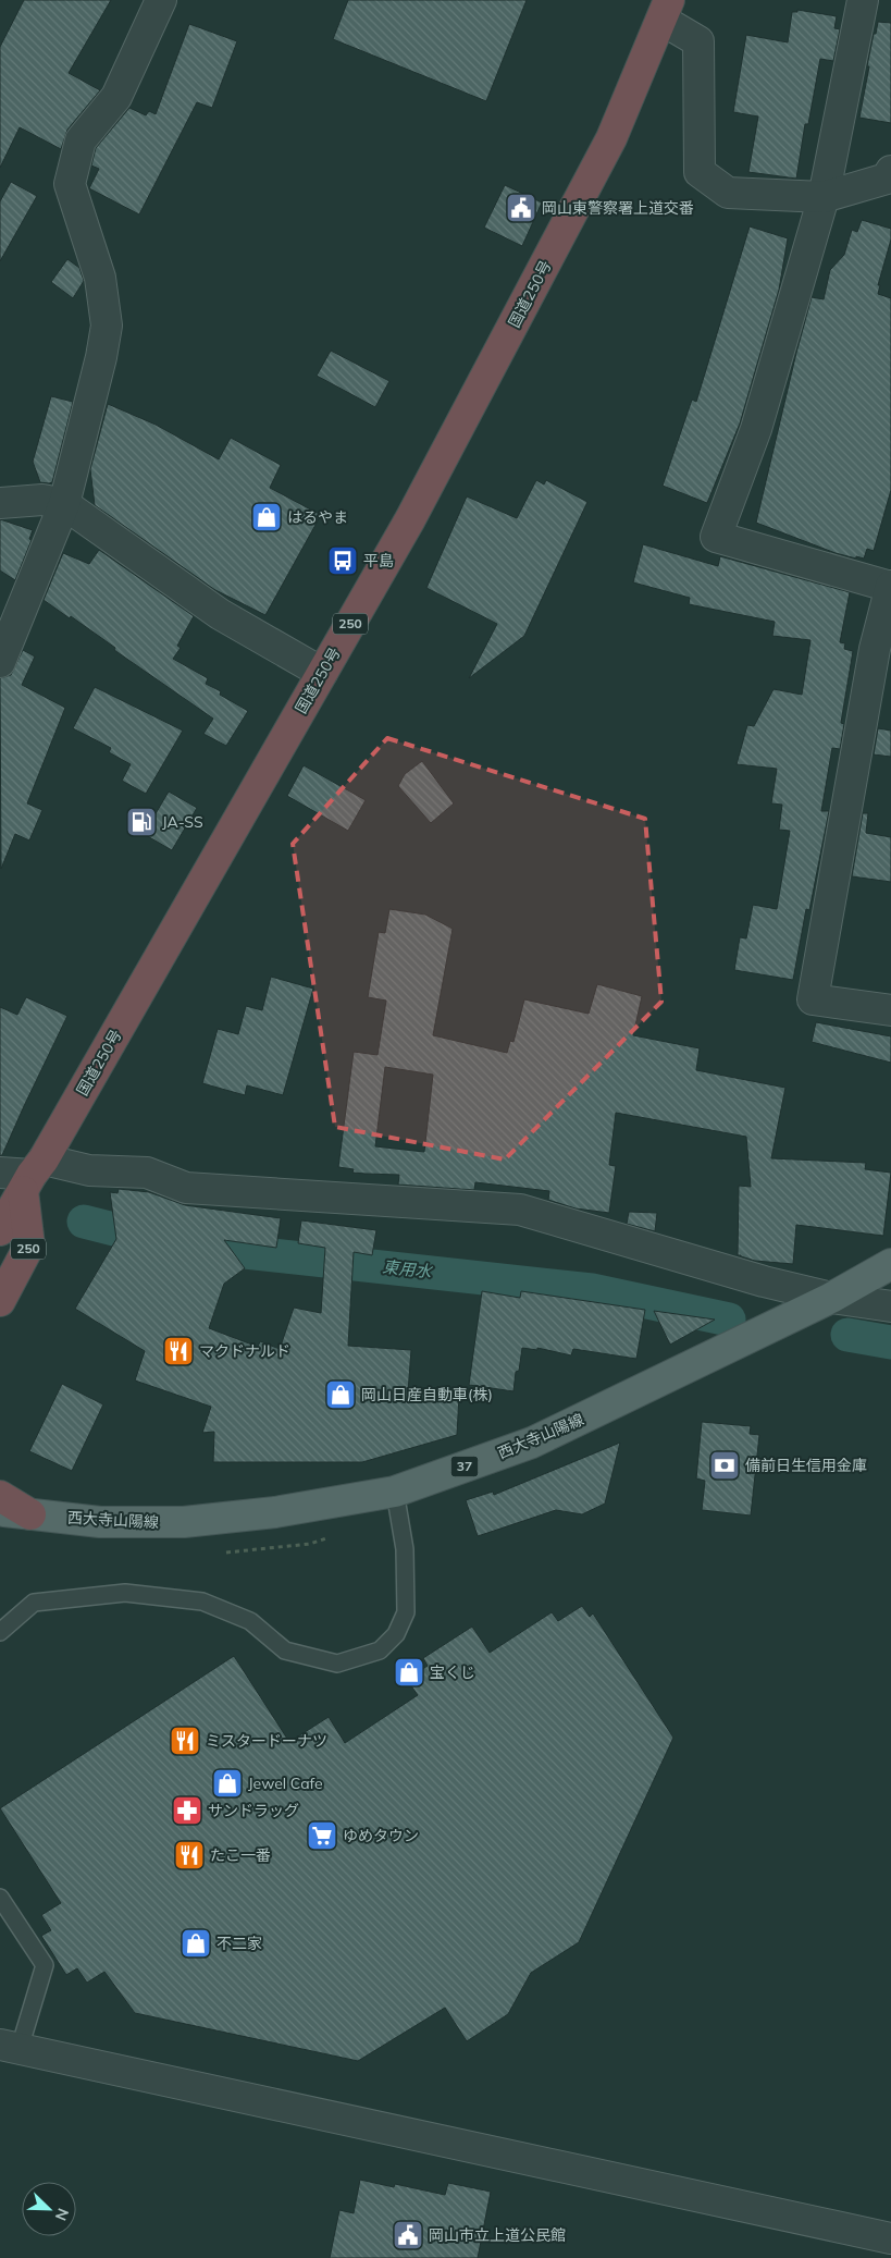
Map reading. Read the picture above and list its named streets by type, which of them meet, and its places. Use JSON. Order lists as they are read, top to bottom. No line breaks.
{"streets":{"highway":["国道250号","250"],"main road":["西大寺山陽線","37"]},"crossings":[["国道250号","250"]],"water":["東用水"],"places":{"public building":["岡山東警察署上道交番","岡山市立上道公民館"],"shop":["はるやま","岡山日産自動車(株)","宝くじ","Jewel Cafe","不二家"],"bus stop":["平島"],"fuel station":["JA-SS"],"restaurant":["マクドナルド","ミスタードーナツ","たこ一番"],"bank":["備前日生信用金庫"],"pharmacy":["サンドラッグ"],"supermarket":["ゆめタウン"]},"north":"bottom right"}
